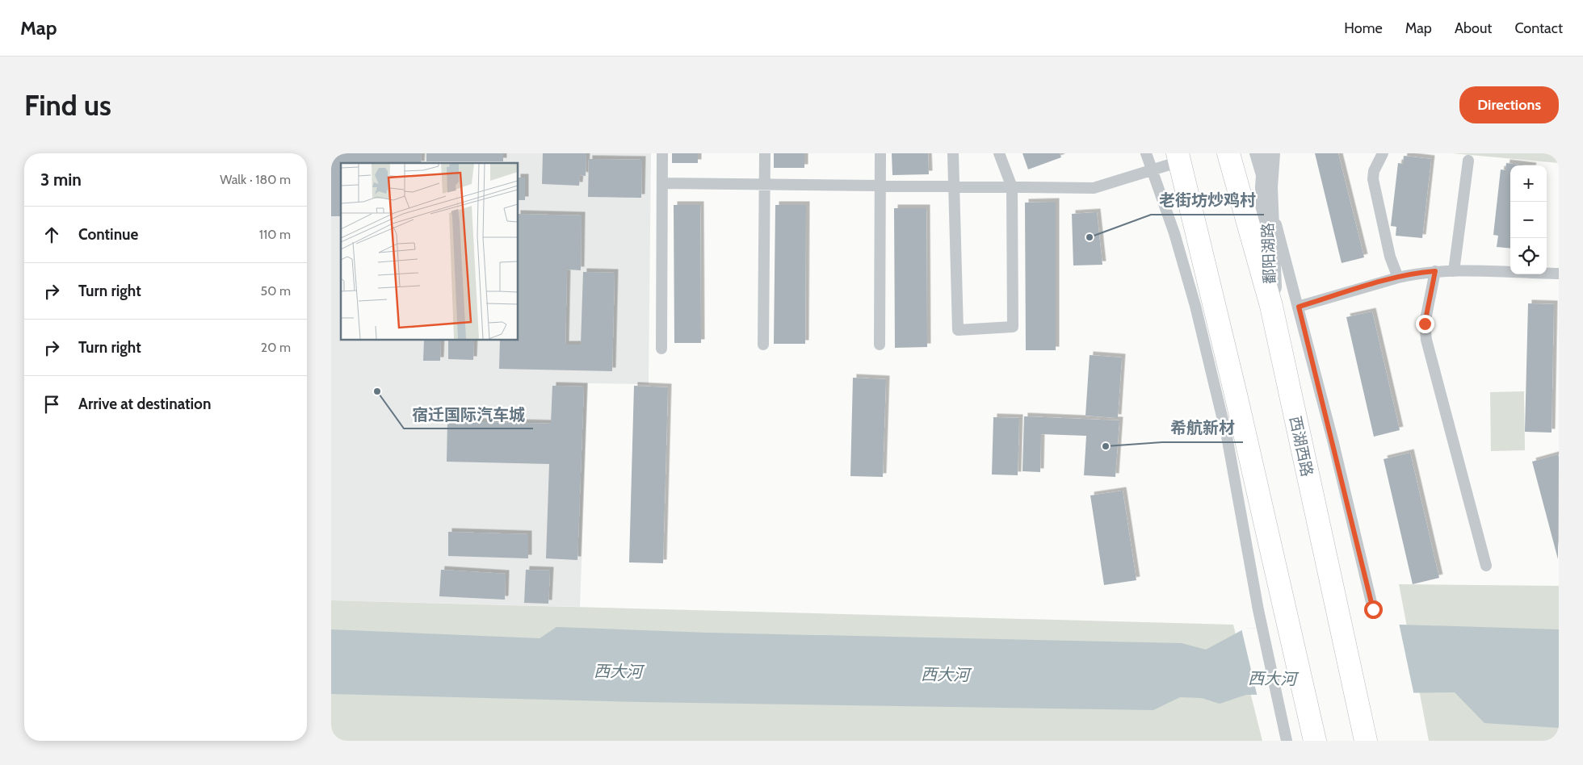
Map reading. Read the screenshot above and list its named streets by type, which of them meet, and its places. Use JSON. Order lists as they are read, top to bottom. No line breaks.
{"streets":{"main road":["西湖西路"],"street":["鄱阳湖路"]},"crossings":[["鄱阳湖路","西湖西路"]],"water":["西大河"],"places":["老街坊炒鸡村","宿迁国际汽车城","希航新材"],"page":{"header":"Map","nav":["Home","Map","About","Contact"],"buttons":"Directions","title":"Find us","heading":["3 min","Walk · 180 m"],"map_buttons":["+","−"],"list":[["Continue","110 m"],["Turn right","50 m"],["Turn right","20 m"],"Arrive at destination"]}}
